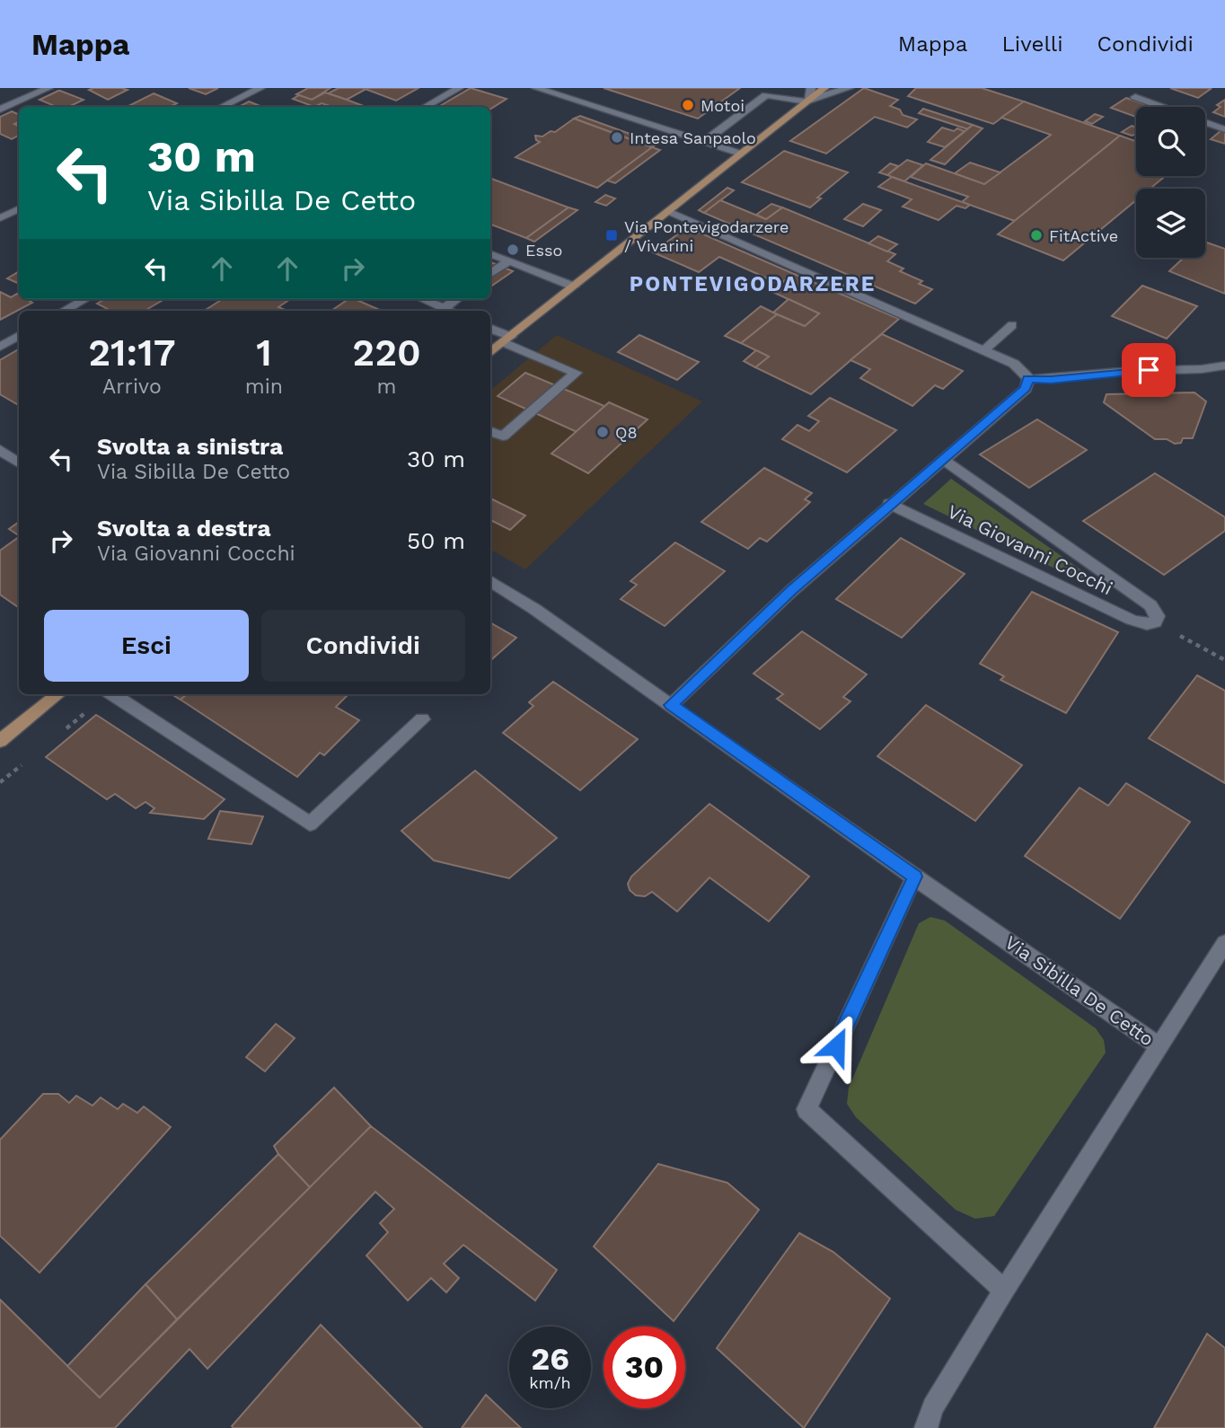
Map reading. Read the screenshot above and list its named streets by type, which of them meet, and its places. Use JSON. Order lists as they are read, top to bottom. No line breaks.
{"streets":{"street":["Via Giovanni Cocchi","Via Sibilla De Cetto"]},"districts":["PONTEVIGODARZERE"],"places":{"other":["Motoi","Intesa Sanpaolo","FitActive","Esso","Q8"],"transit":["Via Pontevigodarzere / Vivarini"]},"page":{"header":"Mappa","nav":["Mappa","Livelli","Condividi"],"turn":["30 m","Via Sibilla De Cetto"],"eta":["21:17","Arrivo","1","min","220","m"],"list":[{"name":"Svolta a sinistra","note":"Via Sibilla De Cetto","value":"30 m"},{"name":"Svolta a destra","note":"Via Giovanni Cocchi","value":"50 m"}],"buttons":["Esci","Condividi"],"speed":"26 km/h","limit":"30"}}
